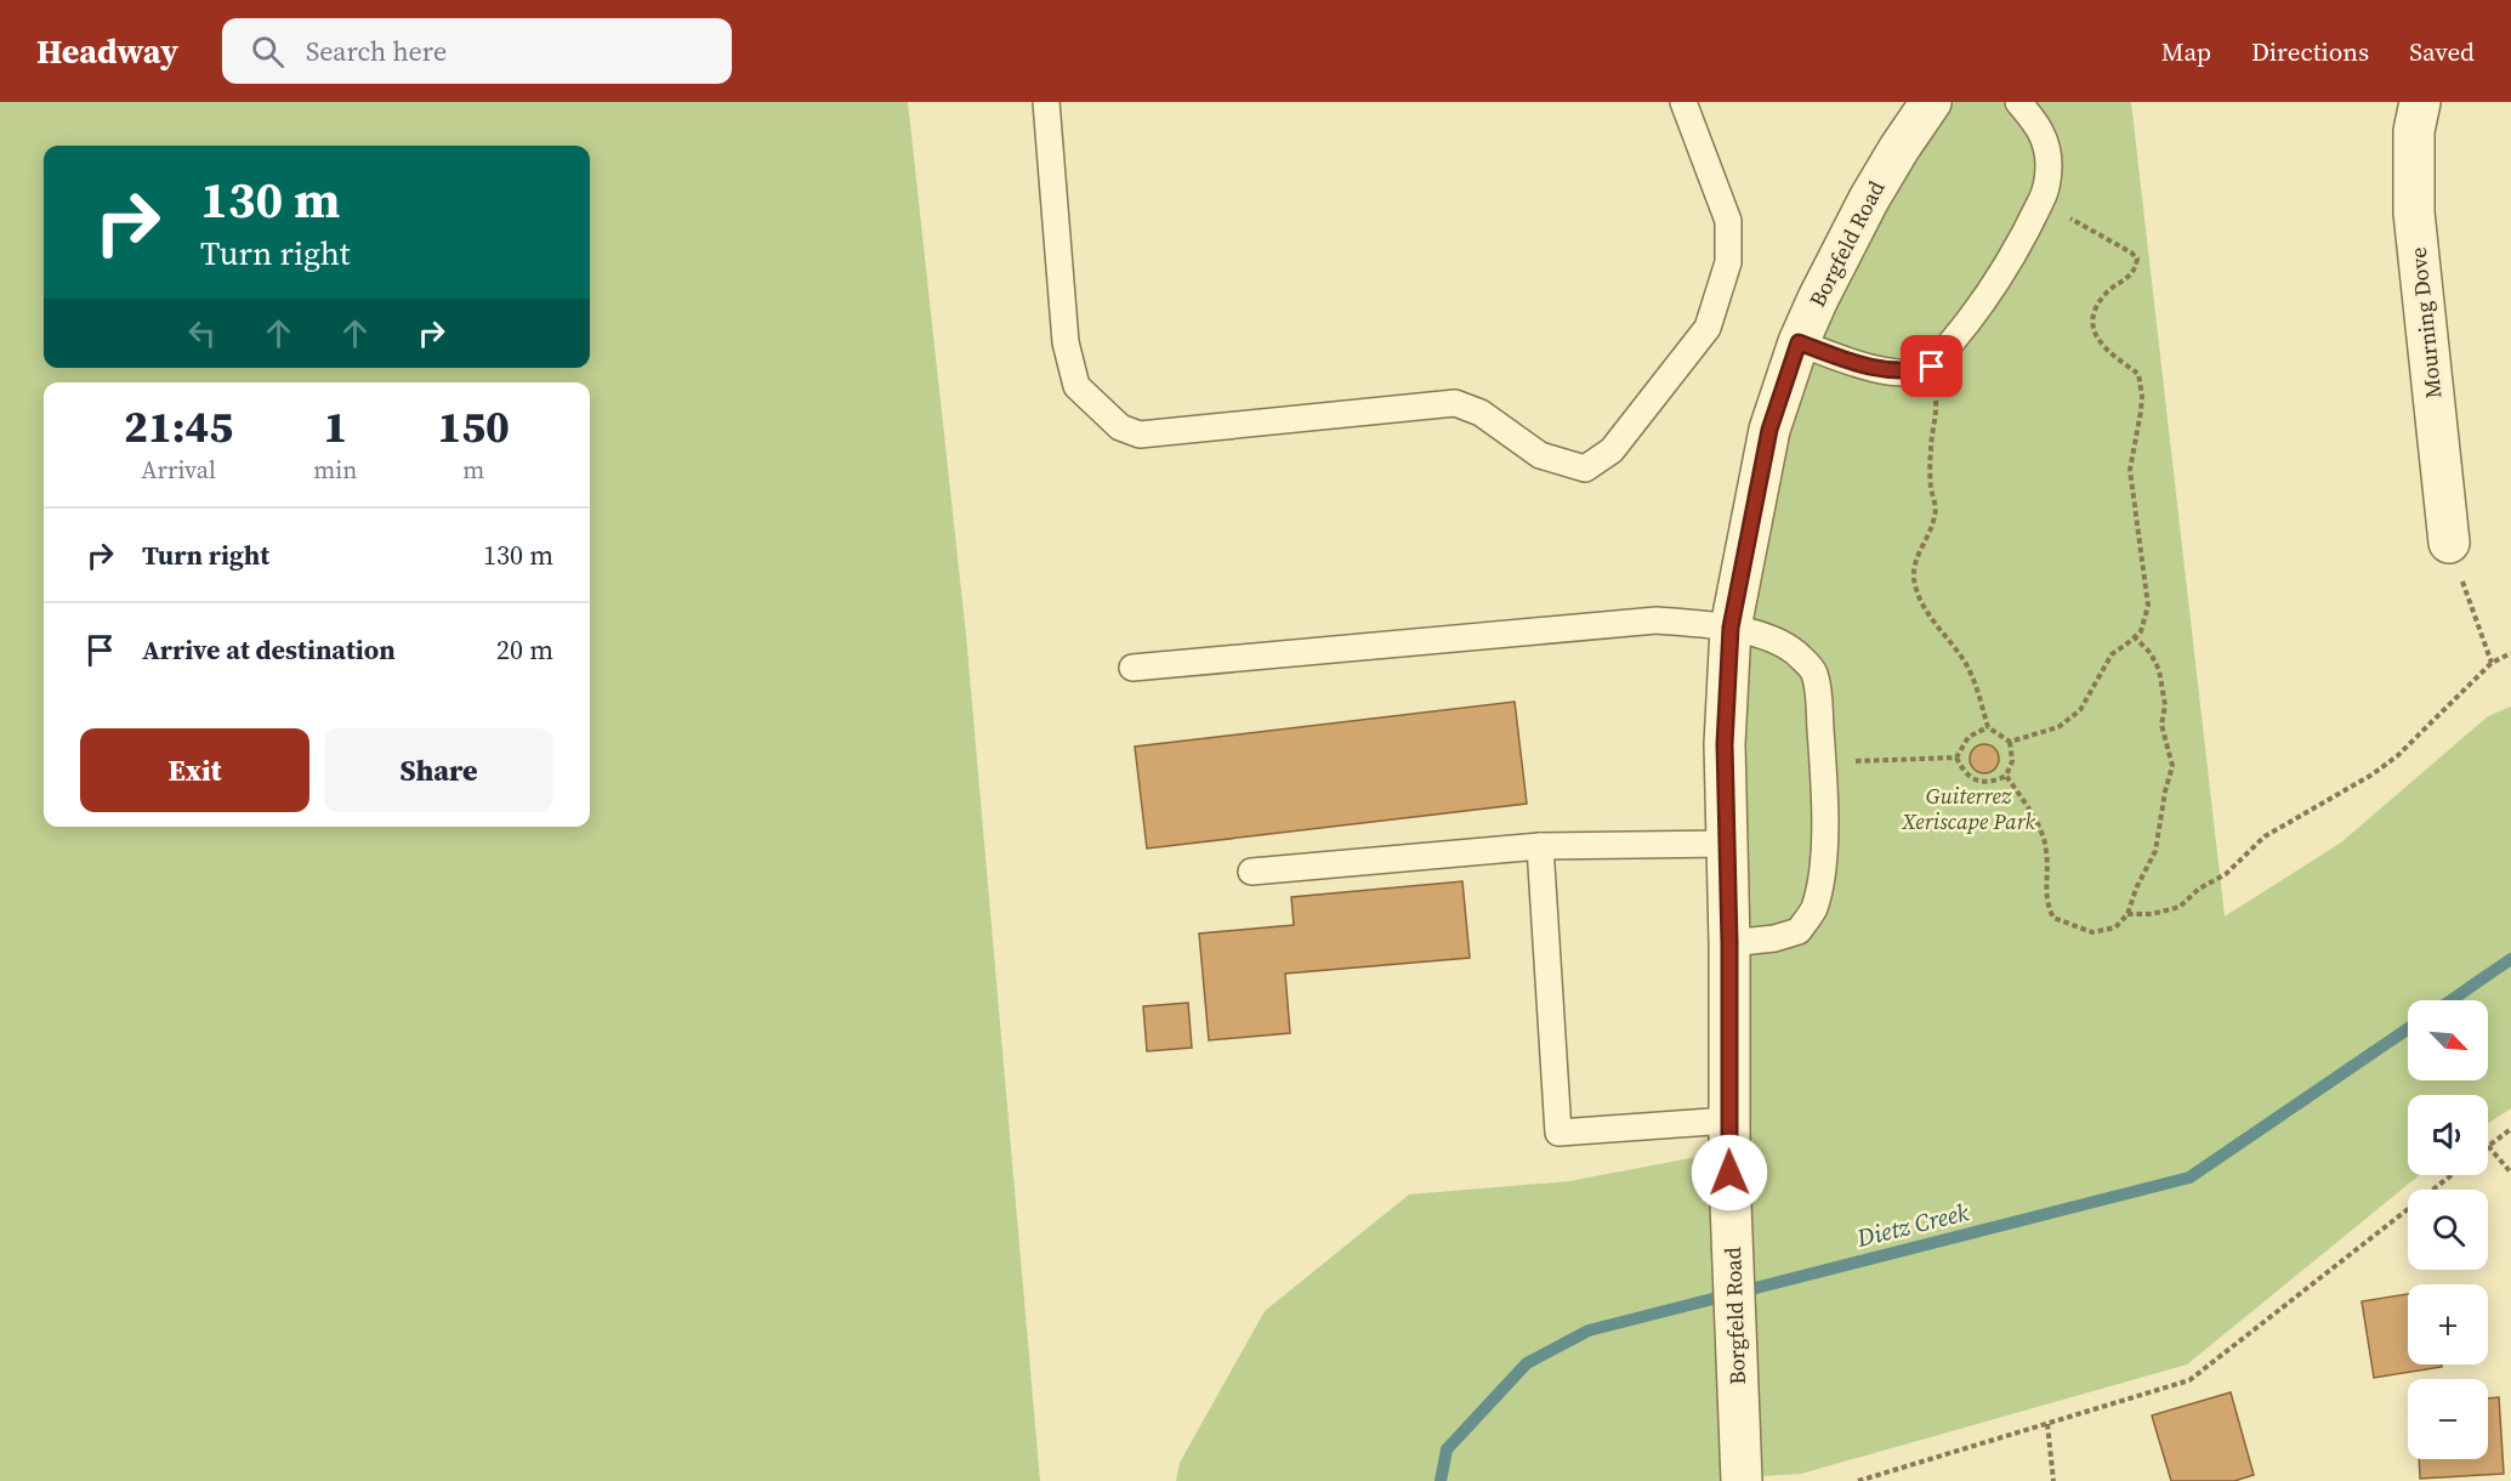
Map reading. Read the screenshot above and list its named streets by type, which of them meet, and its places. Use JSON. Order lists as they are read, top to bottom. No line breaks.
{"streets":{"street":["Borgfeld Road","Mourning Dove"]},"water":["Dietz Creek"],"parks":["Guiterrez Xeriscape Park"],"north":"bottom right","page":{"header":"Headway","search":"Search here","nav":["Map","Directions","Saved"],"turn":["130 m","Turn right"],"eta":["21:45","Arrival","1","min","150","m"],"list":[{"name":"Turn right","value":"130 m"},{"name":"Arrive at destination","value":"20 m"}],"buttons":["Exit","Share"],"map_buttons":["+","−"]}}
